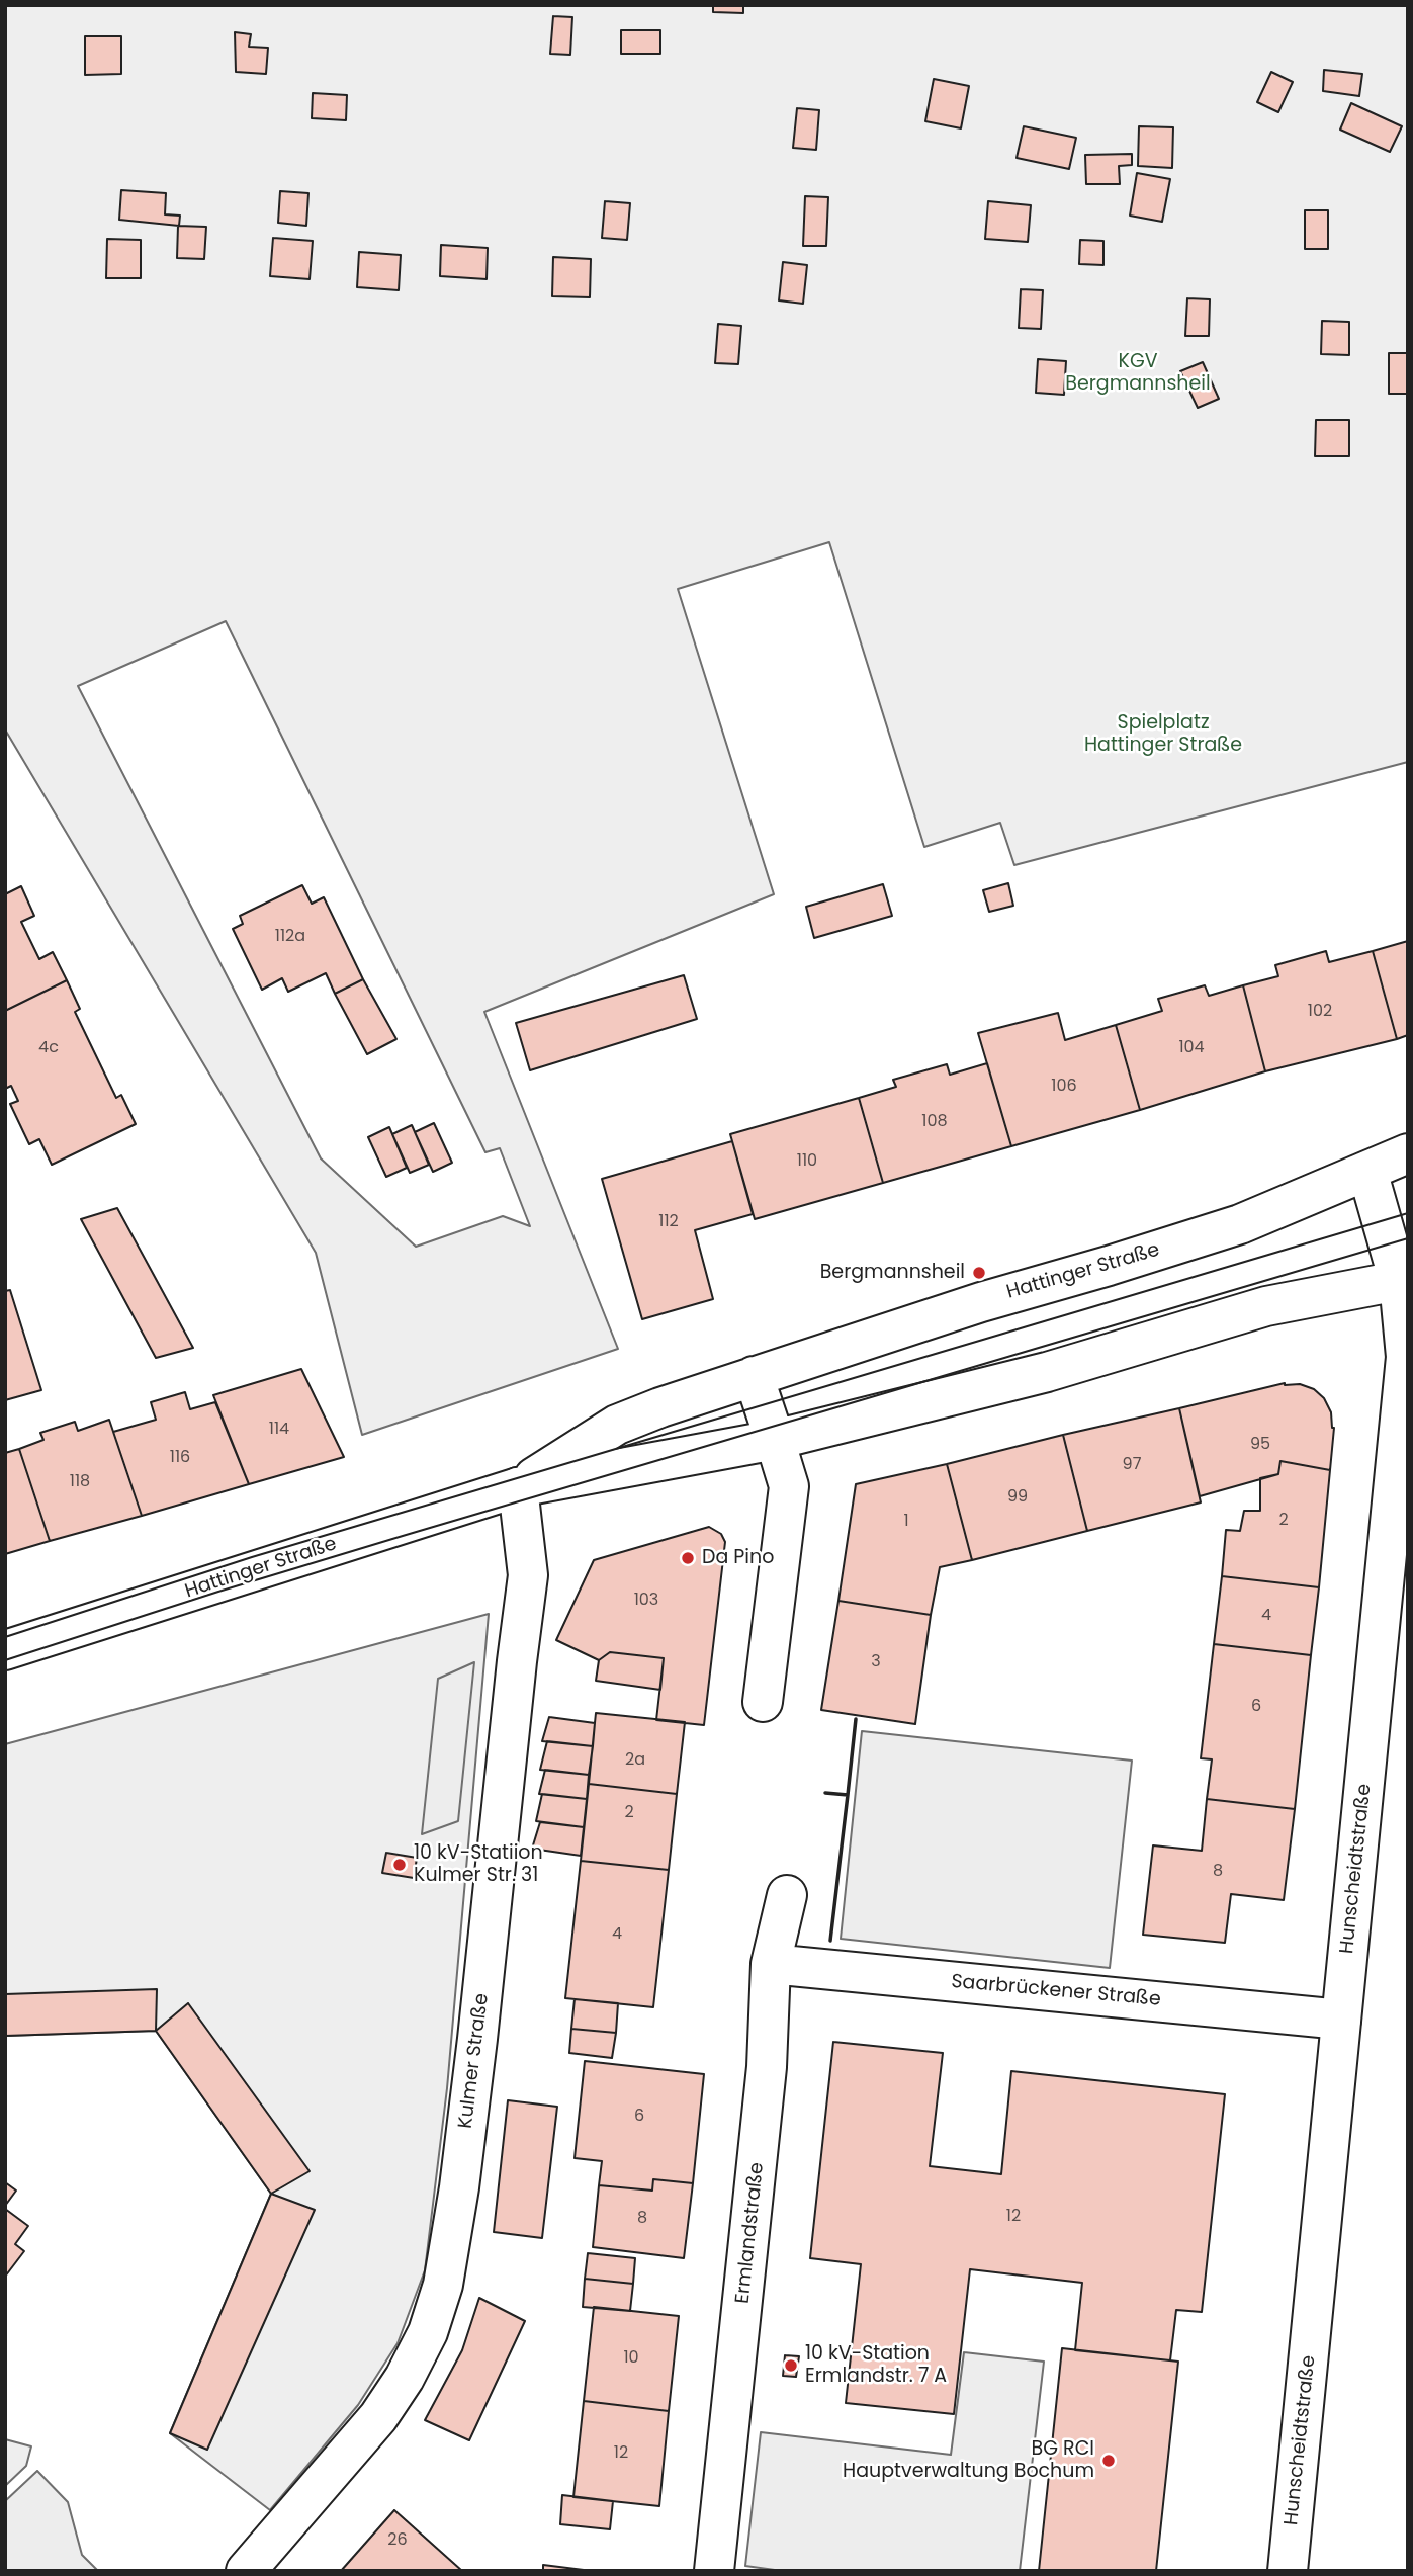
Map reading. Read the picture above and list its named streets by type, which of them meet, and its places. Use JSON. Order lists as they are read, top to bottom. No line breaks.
{"streets":{"street":["Hattinger Straße","Hunscheidtstraße","Saarbrückener Straße","Kulmer Straße","Ermlandstraße"]},"crossings":[["Hattinger Straße","Hunscheidtstraße"],["Hattinger Straße","Kulmer Straße"],["Hunscheidtstraße","Saarbrückener Straße"],["Saarbrückener Straße","Ermlandstraße"]],"parks":["KGV Bergmannsheil","Spielplatz Hattinger Straße"],"places":["Bergmannsheil","Da Pino","10 kV-Statiion Kulmer Str. 31","10 kV-Station Ermlandstr. 7 A","BG RCI Hauptverwaltung Bochum"],"house_numbers":["112a","102","4c","104","106","108","110","112","114","95","116","97","118","99","2","1","103","4","3","6","2a","2","8","4","6","12","8","10","12","26"]}
